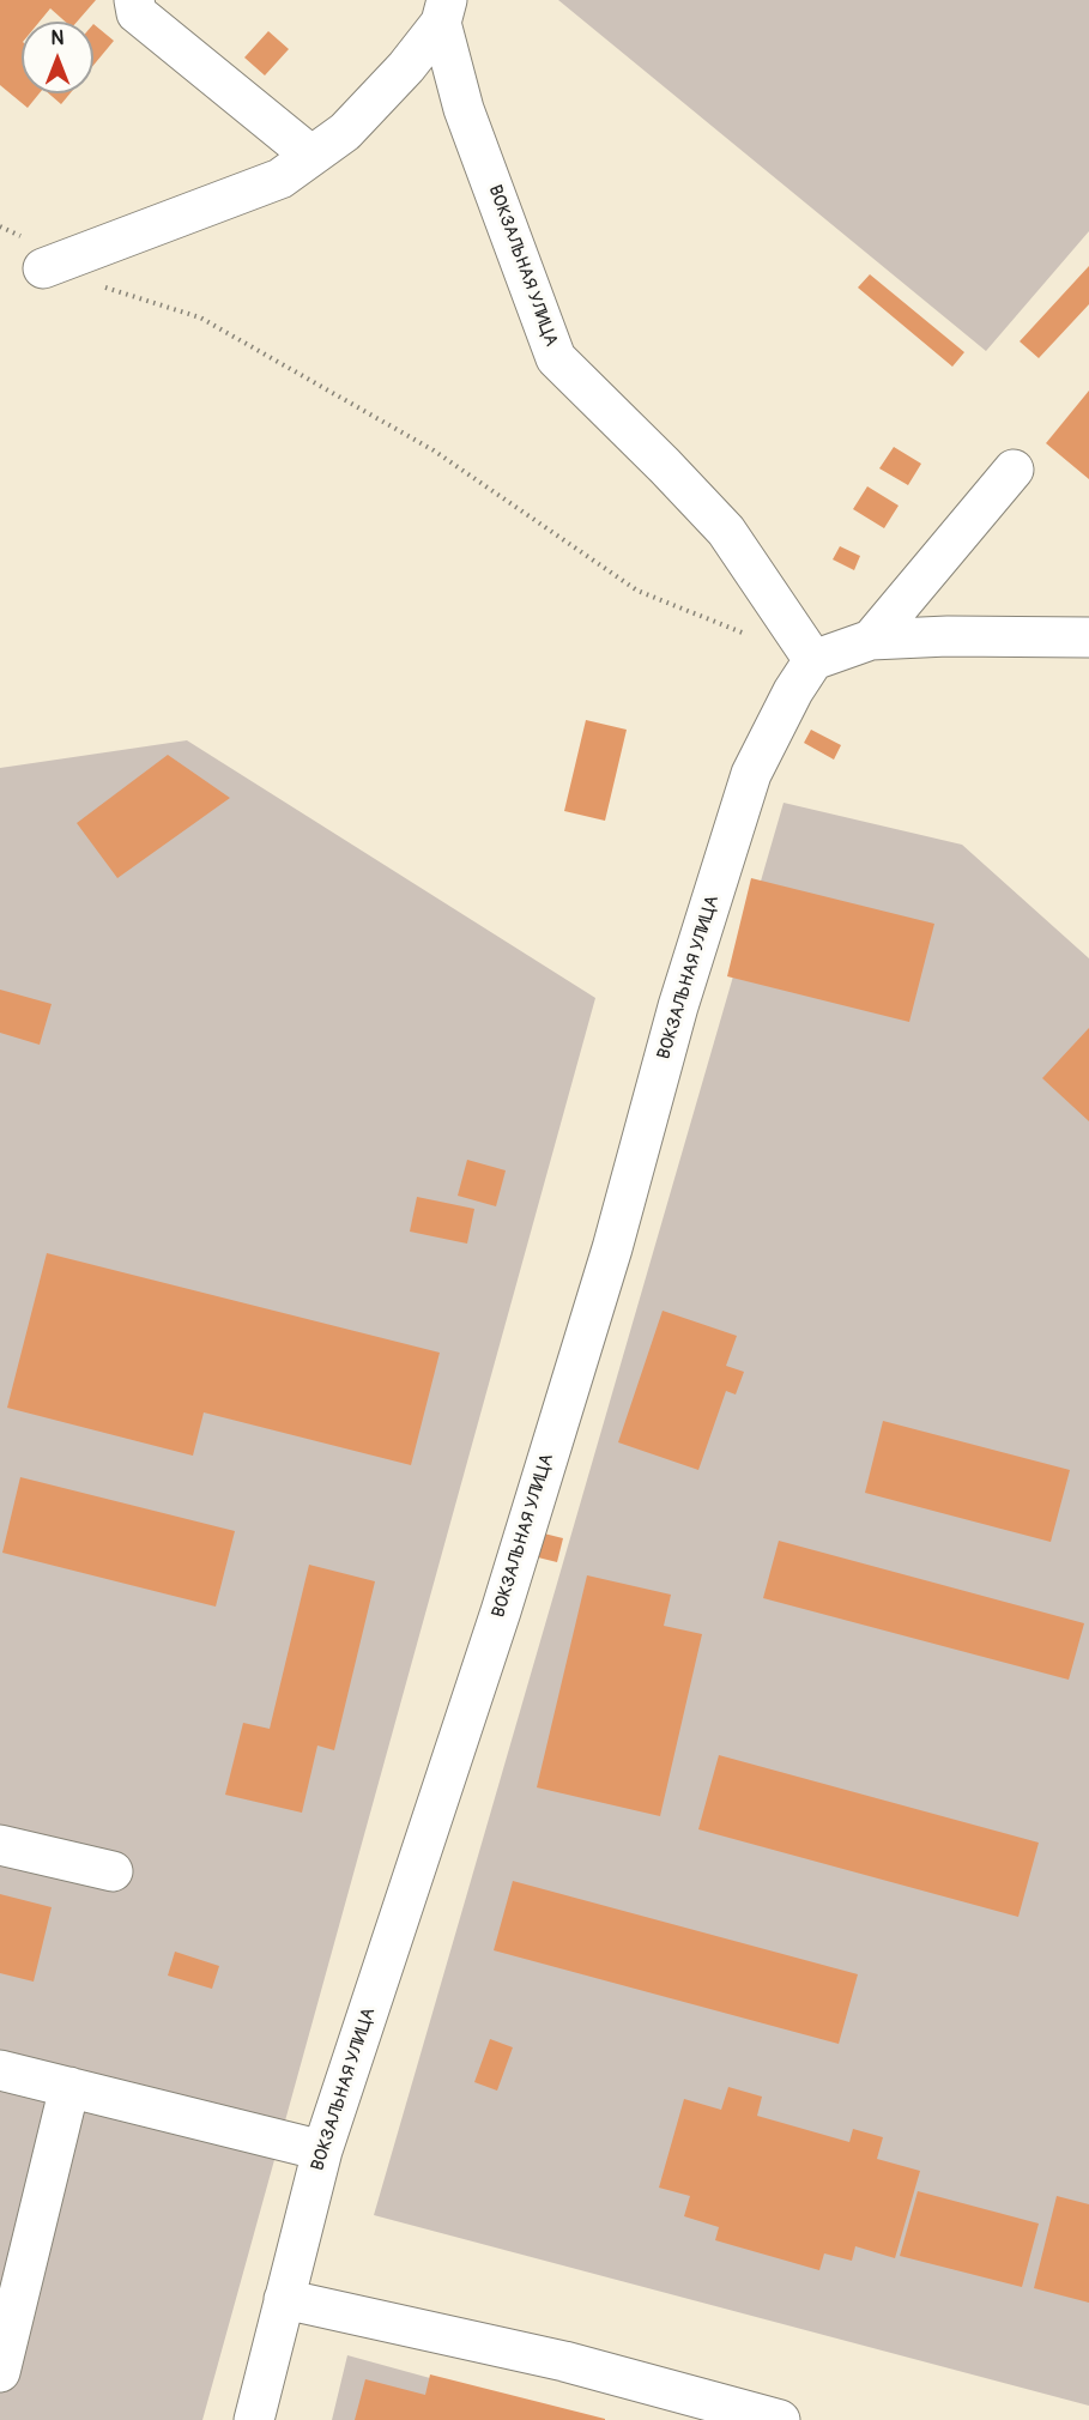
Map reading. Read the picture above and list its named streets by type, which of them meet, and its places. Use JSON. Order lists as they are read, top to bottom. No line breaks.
{"streets":{"street":["ВОКЗАЛЬНАЯ УЛИЦА"]},"north":"top"}
